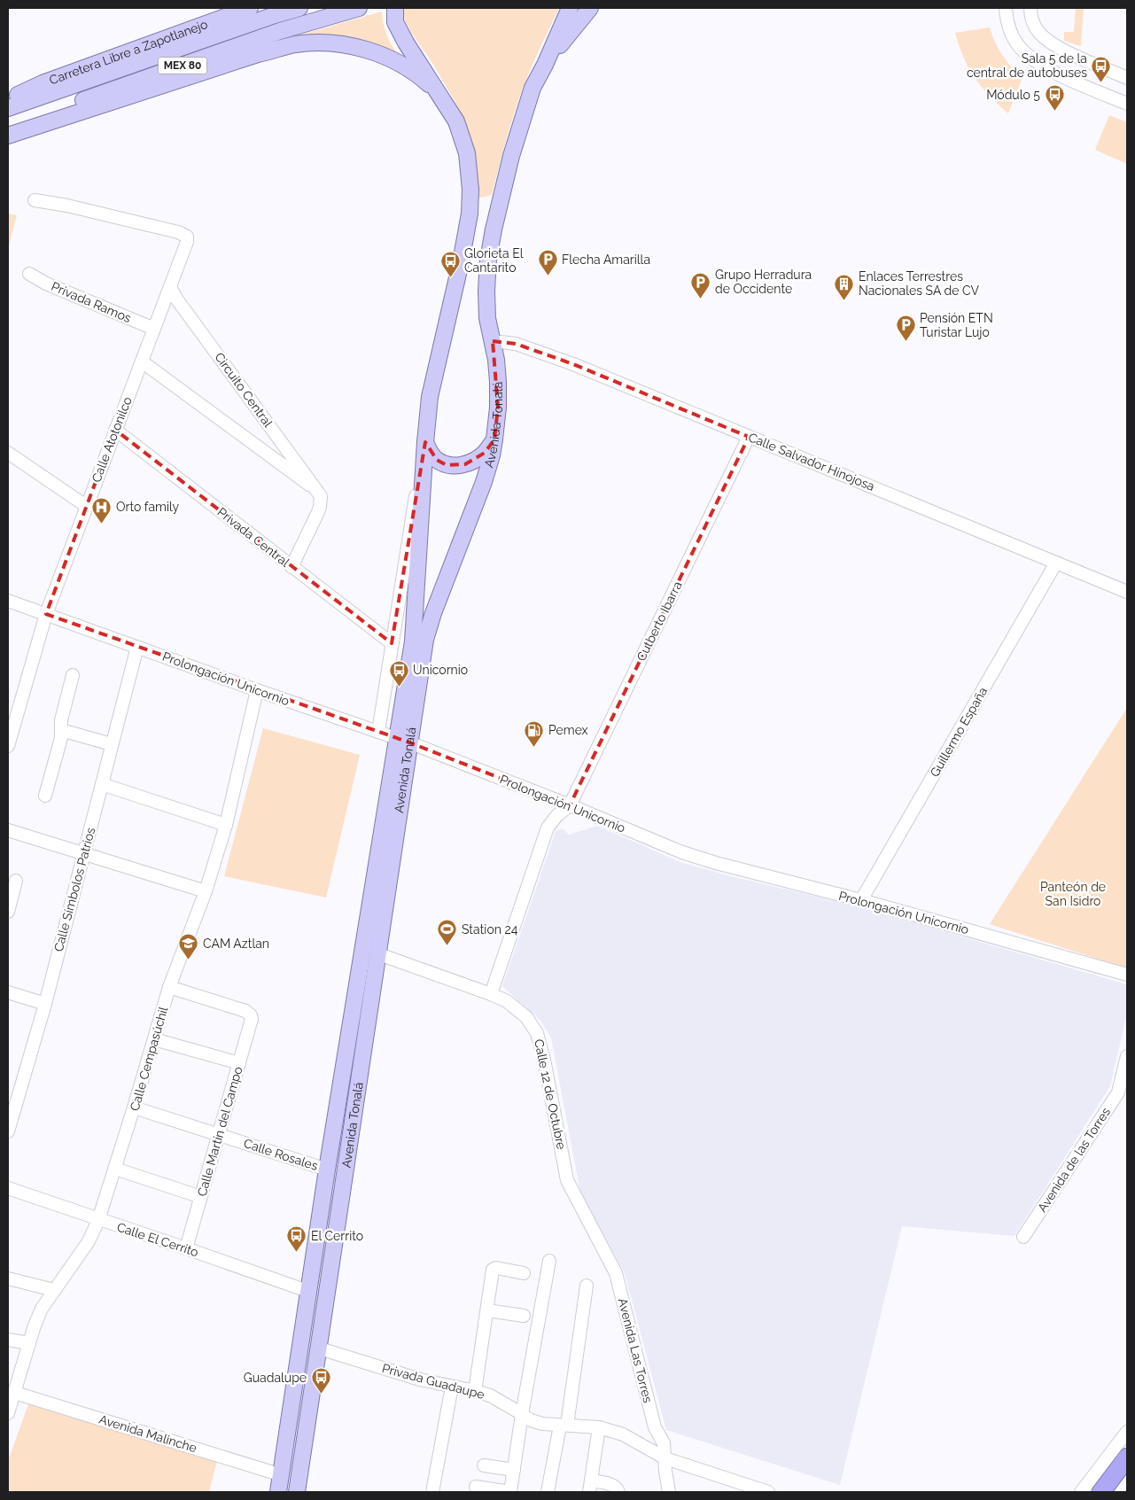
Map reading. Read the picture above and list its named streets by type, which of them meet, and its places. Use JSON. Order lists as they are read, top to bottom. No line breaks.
{"streets":{"main road":["Carretera Libre a Zapotlanejo","MEX 80","Avenida Tonalá"],"street":["Privada Ramos","Circuito Central","Calle Atotonilco","Calle Salvador Hinojosa","Privada Central","Cutberto Ibarra","Prolongación Unicornio","Guillermo España","Calle Símbolos Patrios","Calle Cempasúchil","Calle 12 de Octubre","Calle Martín del Campo","Calle Rosales","Avenida de las Torres","Calle El Cerrito","Avenida Las Torres","Privada Guadaupe","Avenida Malinche"]},"crossings":[["Privada Ramos","Calle Atotonilco"],["Circuito Central","Calle Atotonilco"],["Avenida Tonalá","Calle Salvador Hinojosa"],["Avenida Tonalá","Prolongación Unicornio"],["Avenida Tonalá","Calle 12 de Octubre"],["Avenida Tonalá","Calle Rosales"],["Avenida Tonalá","Calle El Cerrito"],["Avenida Tonalá","Privada Guadaupe"],["Avenida Tonalá","Avenida Malinche"],["Calle Atotonilco","Privada Central"],["Calle Atotonilco","Prolongación Unicornio"],["Calle Salvador Hinojosa","Cutberto Ibarra"],["Calle Salvador Hinojosa","Guillermo España"],["Cutberto Ibarra","Prolongación Unicornio"],["Prolongación Unicornio","Guillermo España"],["Prolongación Unicornio","Calle Símbolos Patrios"],["Prolongación Unicornio","Calle Cempasúchil"],["Calle Cempasúchil","Calle Martín del Campo"],["Calle Cempasúchil","Calle Rosales"],["Calle Cempasúchil","Calle El Cerrito"],["Calle Cempasúchil","Avenida Malinche"],["Calle 12 de Octubre","Avenida Las Torres"],["Calle Martín del Campo","Calle Rosales"],["Calle Martín del Campo","Calle El Cerrito"],["Avenida Las Torres","Privada Guadaupe"]],"parks":["Panteón de San Isidro"],"places":{"bus stop":["Sala 5 de la central de autobuses","Módulo 5","Glorieta El Cantarito","Unicornio","El Cerrito","Guadalupe"],"parking":["Flecha Amarilla","Grupo Herradura de Occidente","Pensión ETN Turistar Lujo"],"building":["Enlaces Terrestres Nacionales SA de CV"],"hospital":["Orto family"],"fuel station":["Pemex"],"sports":["Station 24"],"school or university":["CAM Aztlan"]}}
